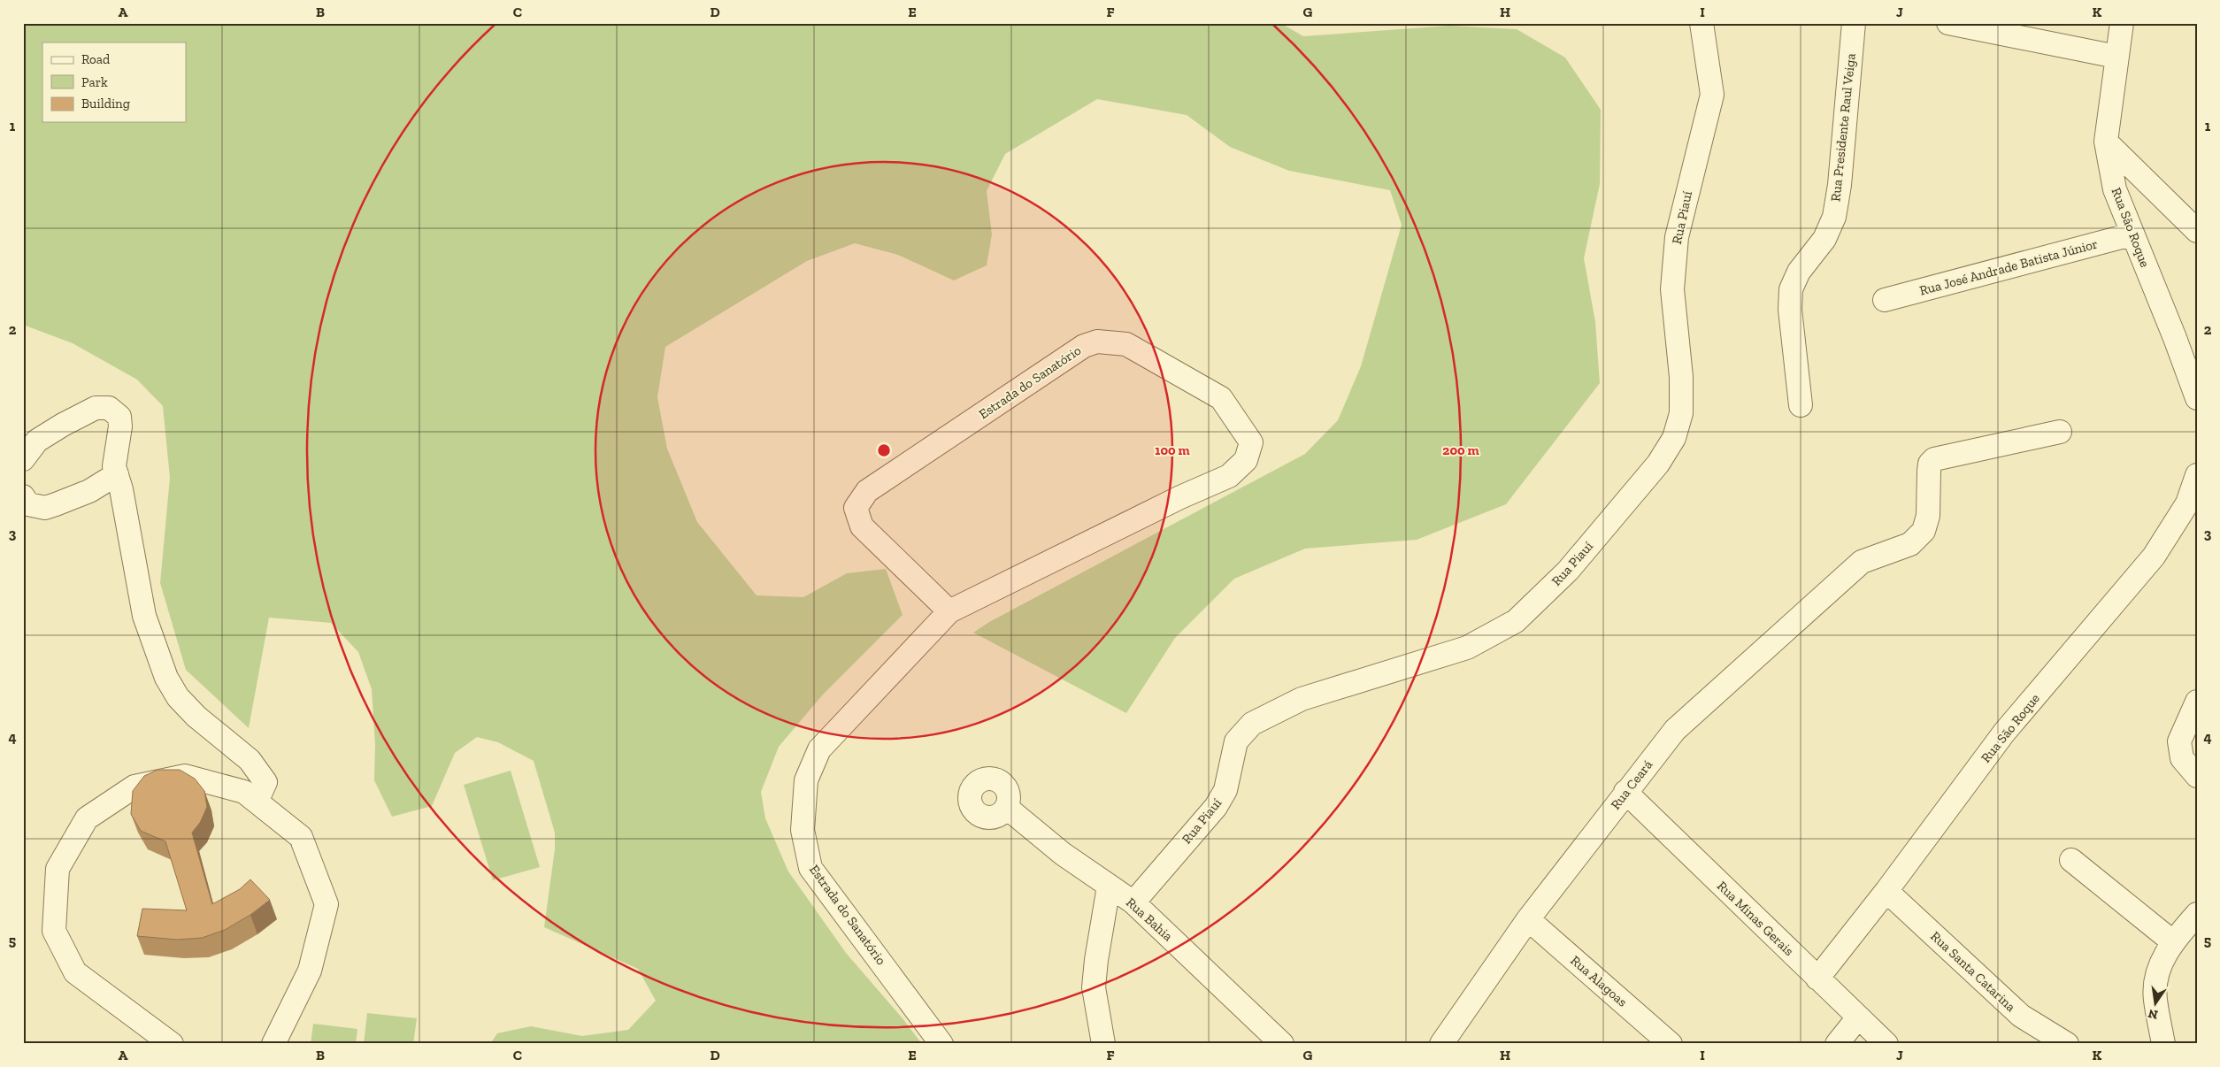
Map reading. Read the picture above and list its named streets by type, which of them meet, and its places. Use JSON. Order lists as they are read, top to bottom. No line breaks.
{"streets":{"street":["Rua Presidente Raul Veiga","Rua Piauí","Rua São Roque","Rua José Andrade Batista Júnior","Estrada do Sanatório","Rua Ceará","Rua Minas Gerais","Rua Bahia","Rua Santa Catarina","Rua Alagoas"]},"crossings":[["Rua Piauí","Rua Bahia"],["Rua São Roque","Rua José Andrade Batista Júnior"],["Rua São Roque","Rua Minas Gerais"],["Rua São Roque","Rua Santa Catarina"],["Rua Ceará","Rua Minas Gerais"],["Rua Ceará","Rua Alagoas"]],"legend":["Road","Park","Building"],"north":"bottom","grid":{"columns":["A","B","C","D","E","F","G","H","I","J","K"],"rows":["1","2","3","4","5"]},"rings":["100 m","200 m"]}
